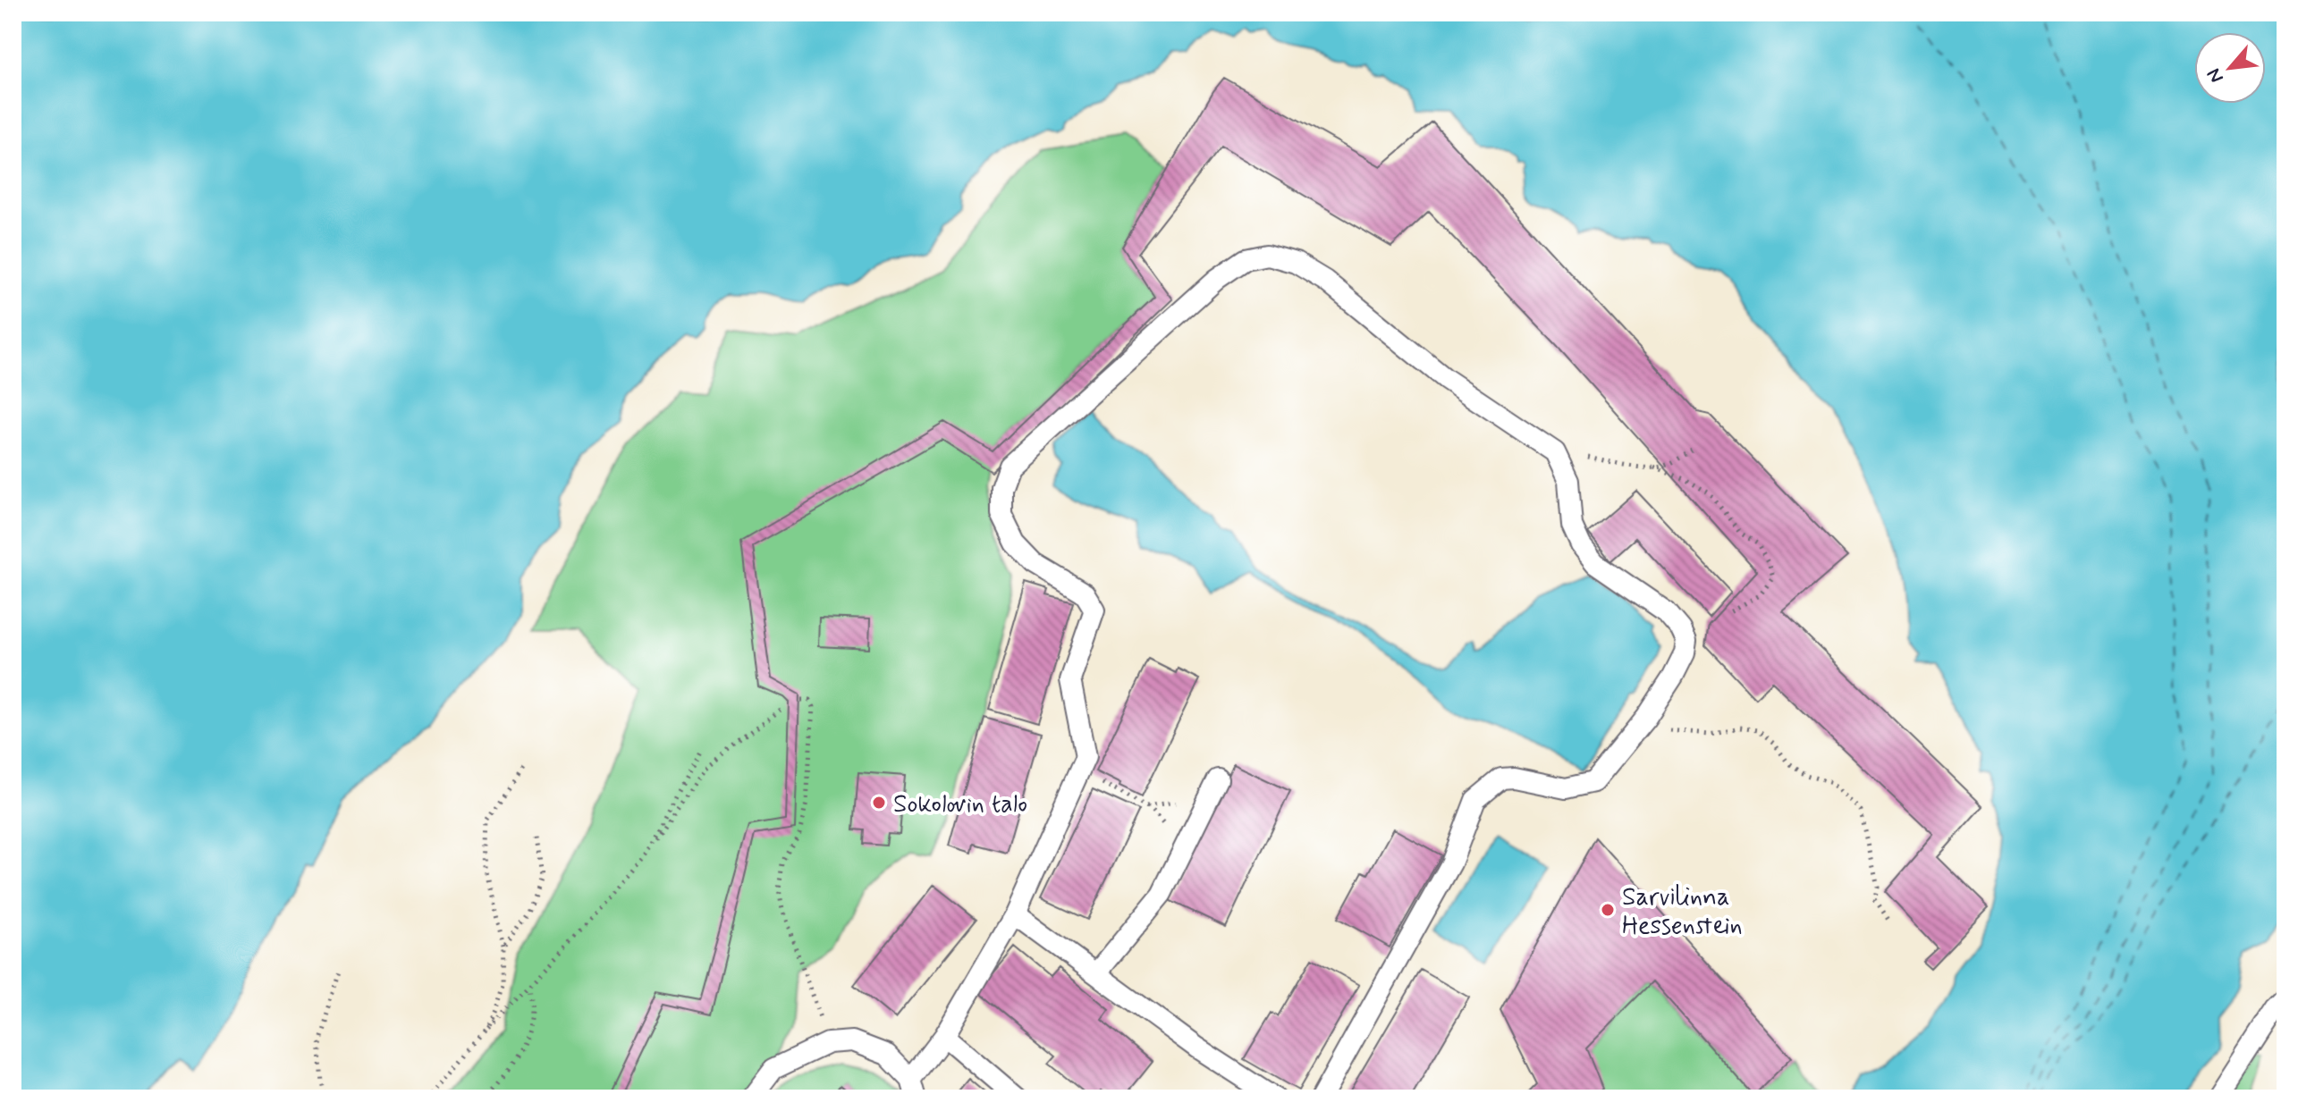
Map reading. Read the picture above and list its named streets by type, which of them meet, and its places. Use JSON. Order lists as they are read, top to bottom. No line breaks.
{"places":["Sokolovin talo","Sarvilinna Hessenstein"],"north":"bottom left"}
